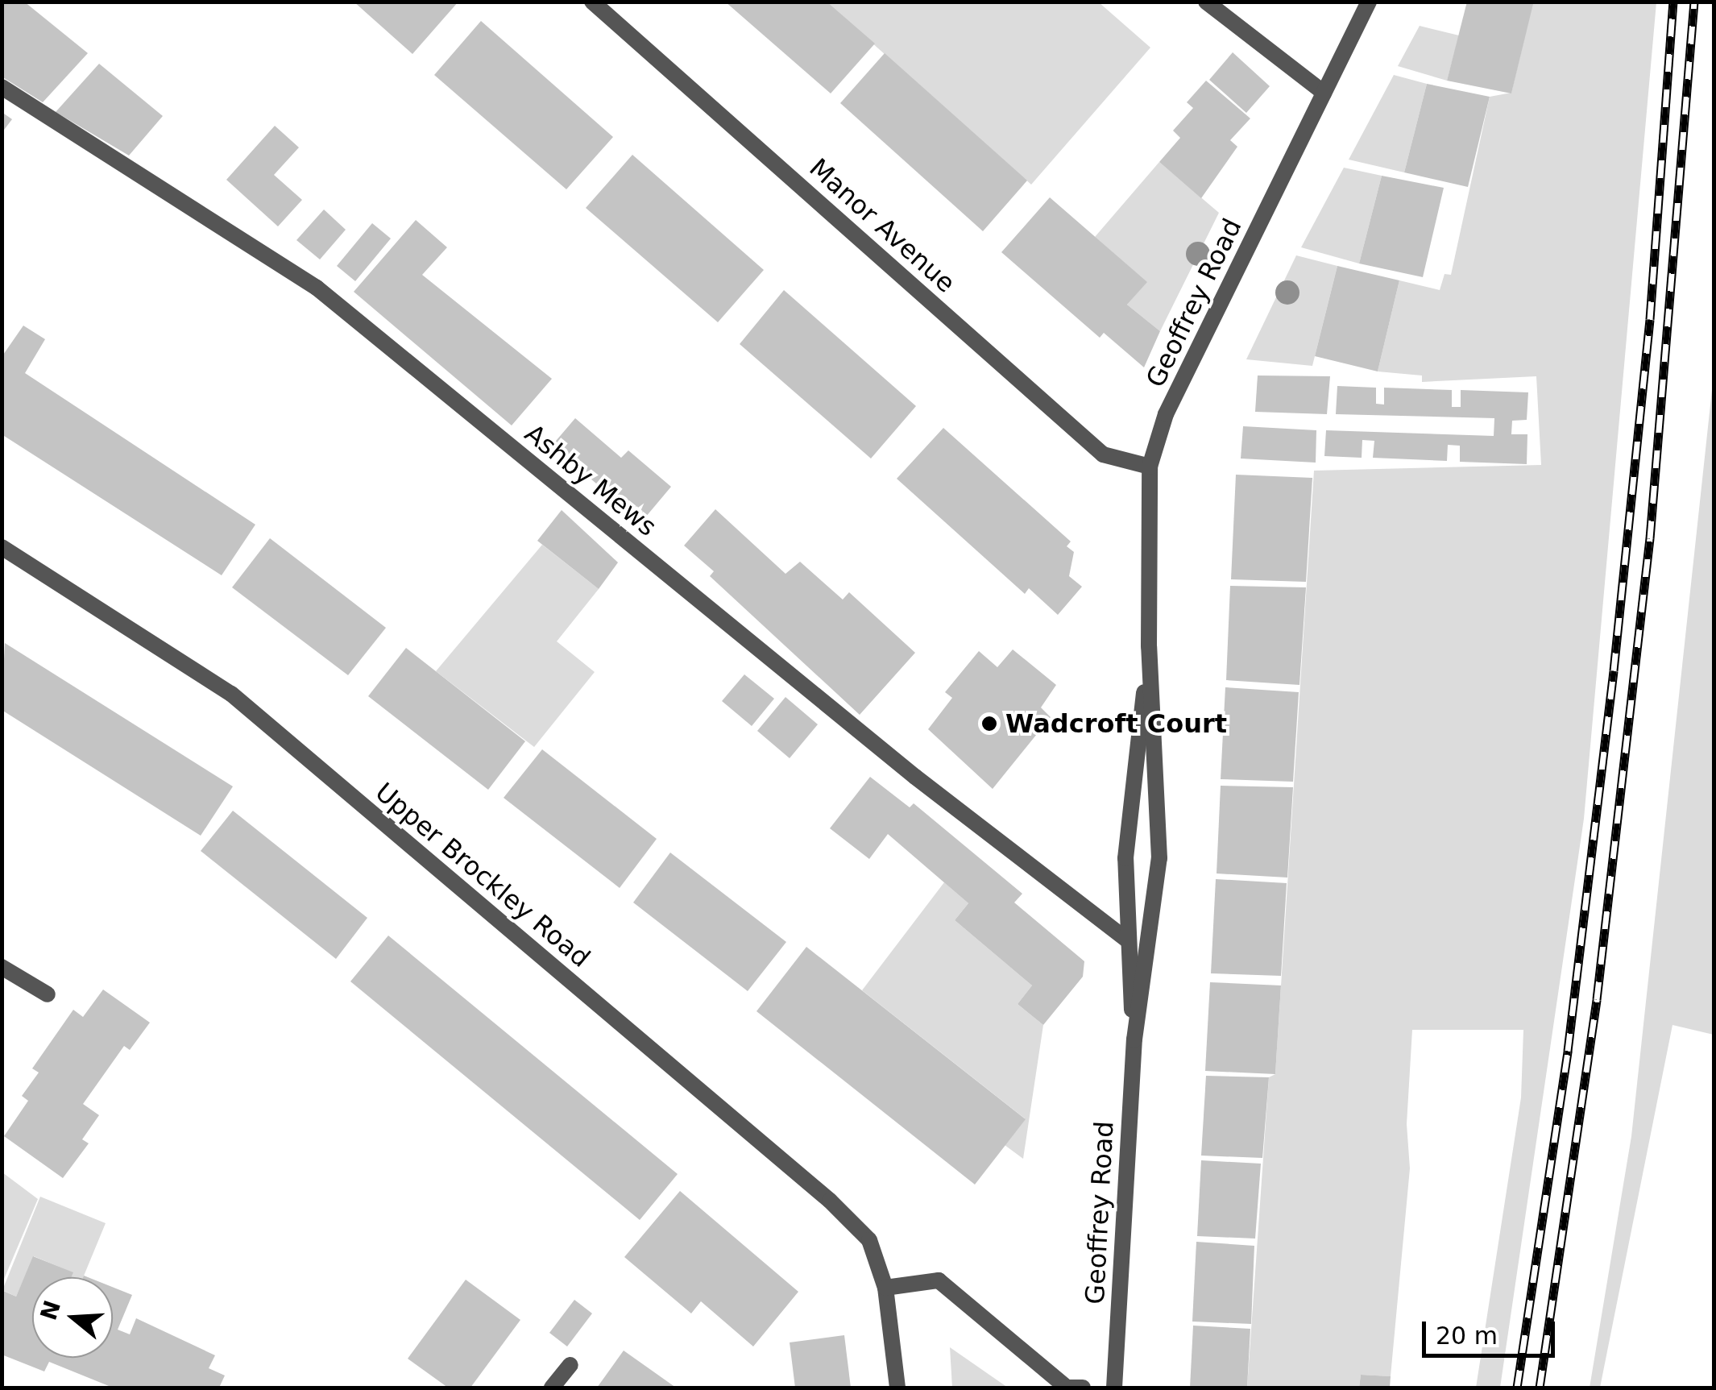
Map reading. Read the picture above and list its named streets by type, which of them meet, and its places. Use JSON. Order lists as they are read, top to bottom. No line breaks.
{"streets":{"street":["Manor Avenue","Geoffrey Road","Ashby Mews","Upper Brockley Road"]},"crossings":[["Manor Avenue","Geoffrey Road"],["Geoffrey Road","Ashby Mews"]],"places":["Wadcroft Court"],"scale_bar":"20 m","north":"left"}
